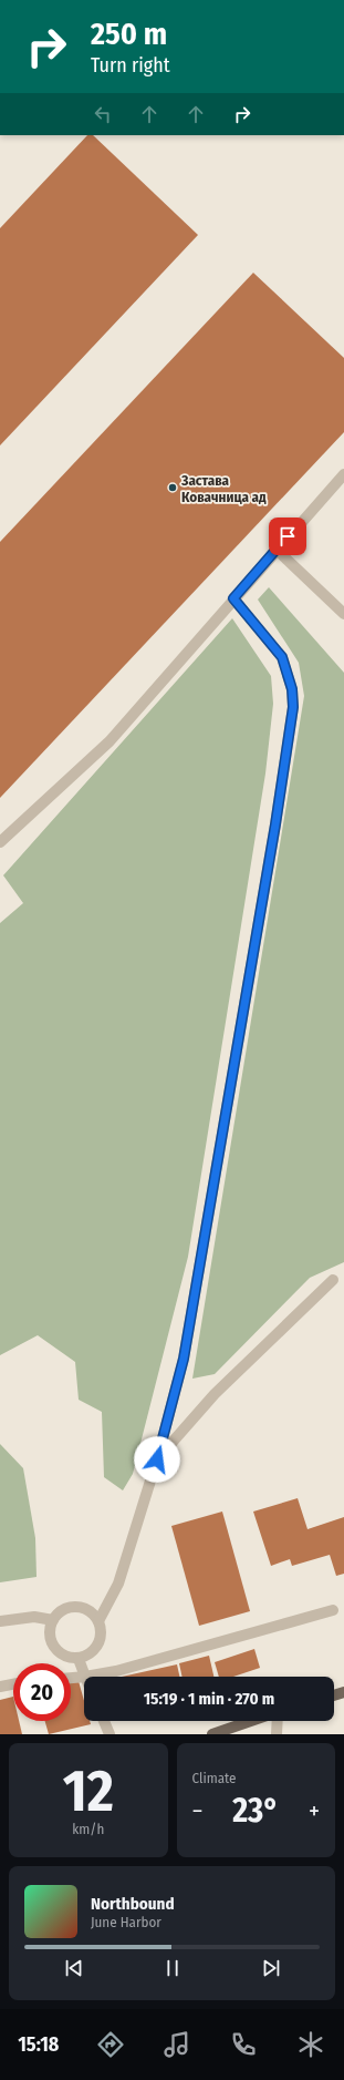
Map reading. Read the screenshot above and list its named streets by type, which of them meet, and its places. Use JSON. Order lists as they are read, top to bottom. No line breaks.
{"places":["Застава Ковачница ад"],"page":{"turn":["250 m","Turn right"],"limit":"20","trip":"15:19 · 1 min · 270 m","tile":[["12","km/h"],"Climate"],"heat":["−","23°","+"],"song":["Northbound","June Harbor"],"tabs":"15:18"}}
